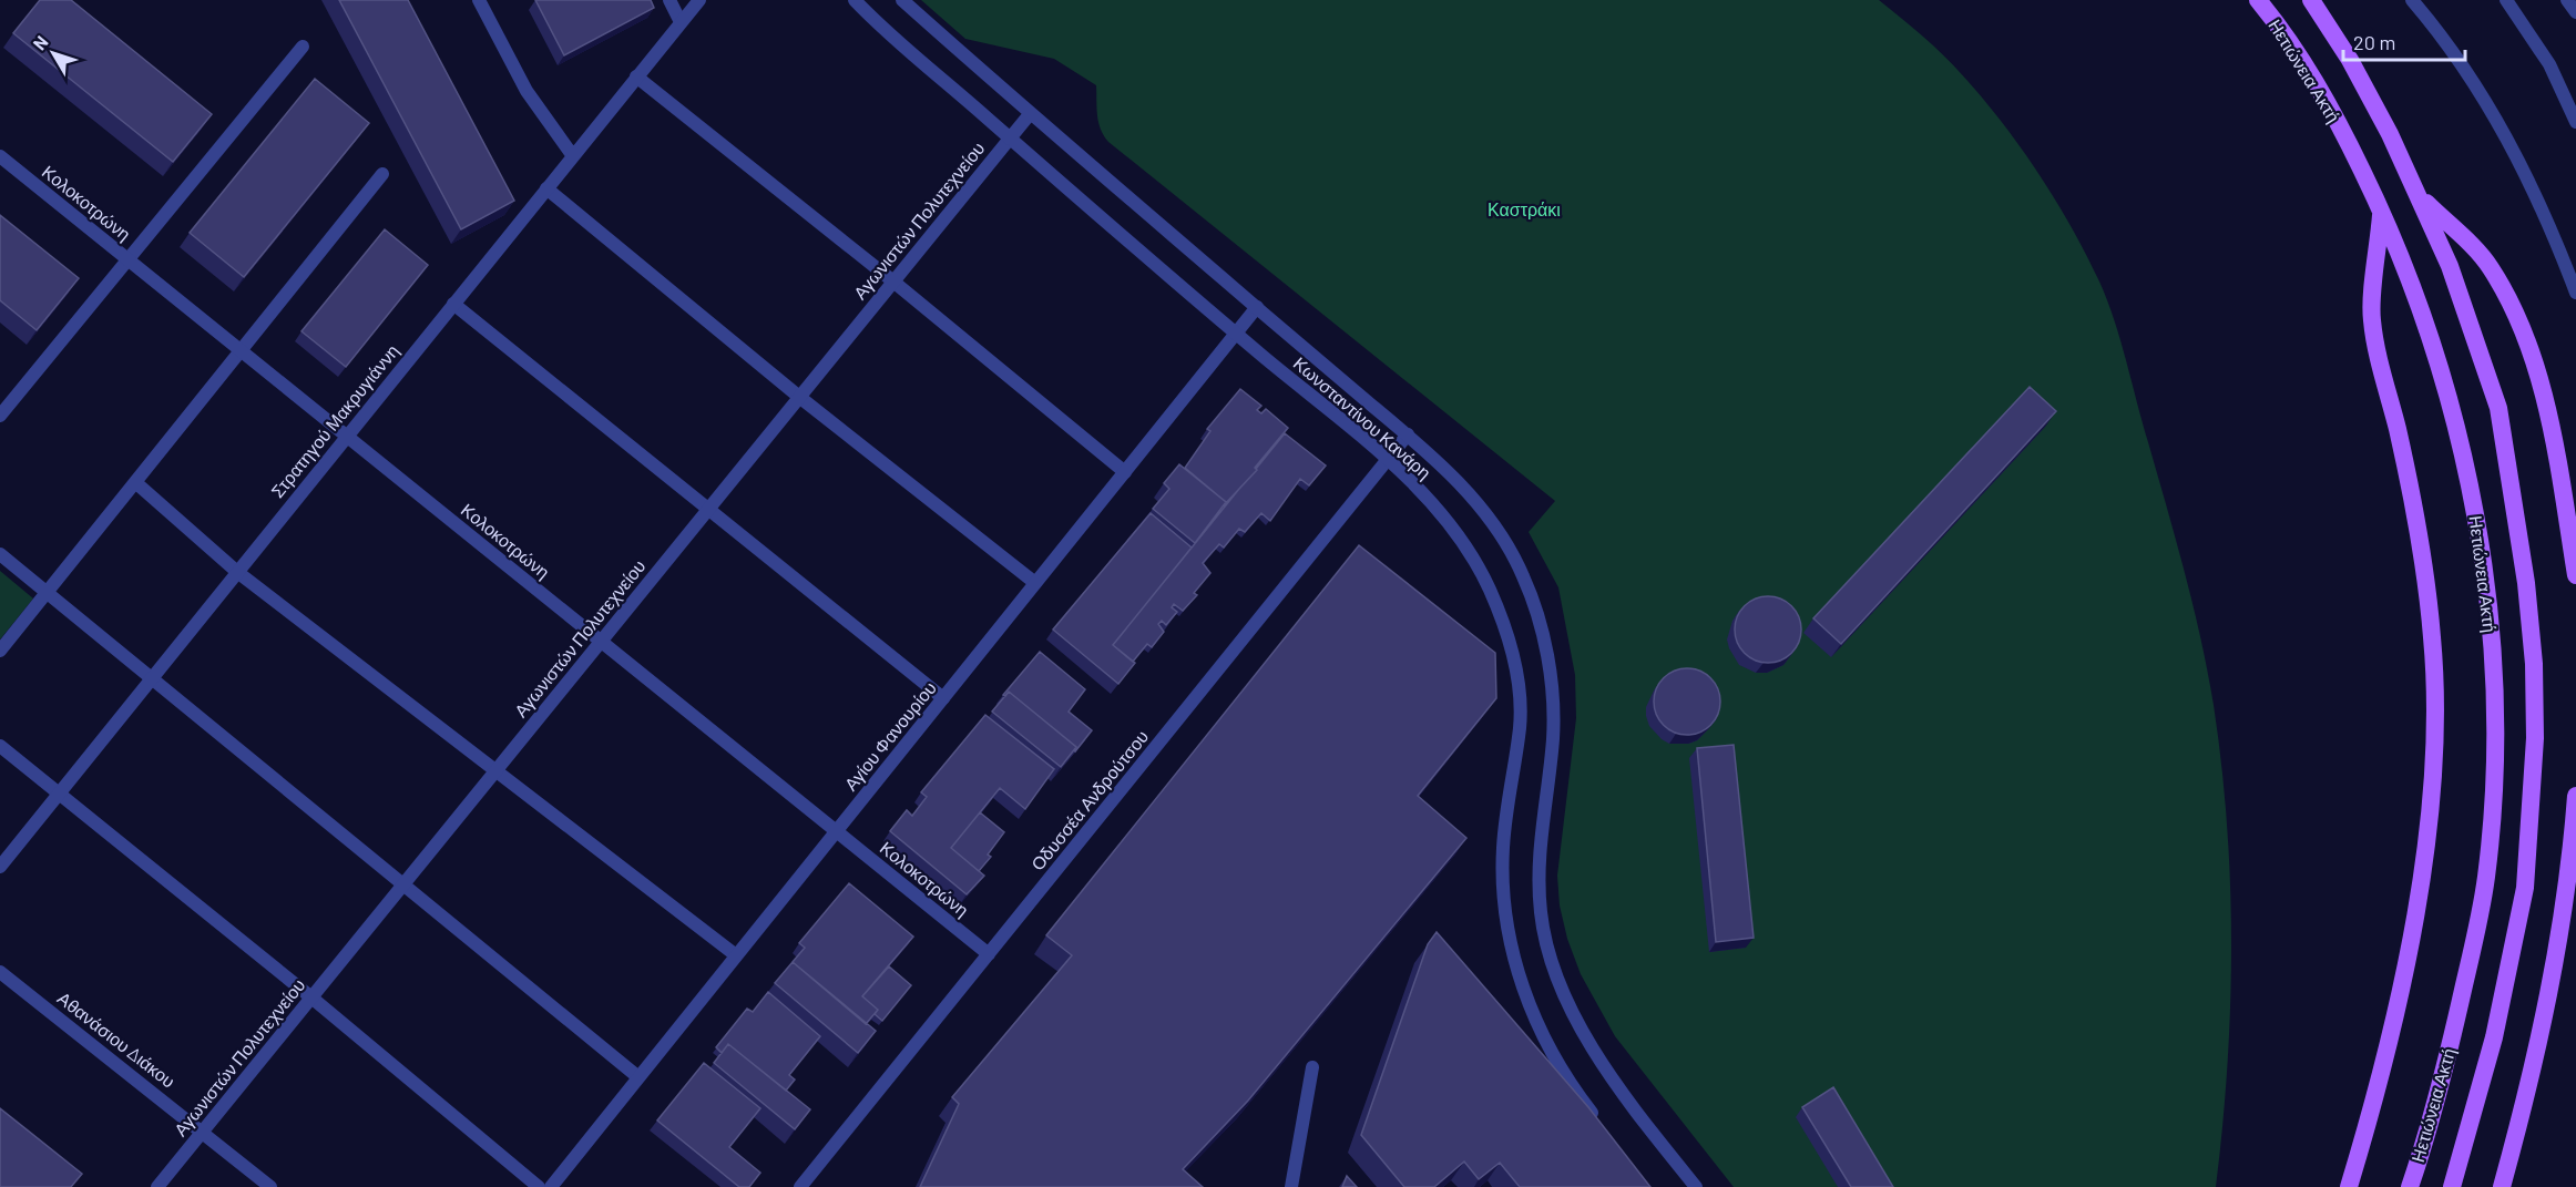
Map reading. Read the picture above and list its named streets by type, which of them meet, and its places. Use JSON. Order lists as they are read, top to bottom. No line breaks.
{"streets":{"main road":["Ηετιώνεια Ακτή"],"street":["Κολοκοτρώνη","Αγωνιστών Πολυτεχνείου","Κωνσταντίνου Κανάρη","Στρατηγού Μακρυγιάννη","Αγίου Φανουρίου","Οδυσσέα Ανδρούτσου","Αθανάσιου Διάκου"]},"crossings":[["Κολοκοτρώνη","Αγωνιστών Πολυτεχνείου"],["Κολοκοτρώνη","Στρατηγού Μακρυγιάννη"],["Κολοκοτρώνη","Αγίου Φανουρίου"],["Κολοκοτρώνη","Οδυσσέα Ανδρούτσου"],["Αγωνιστών Πολυτεχνείου","Κωνσταντίνου Κανάρη"],["Αγωνιστών Πολυτεχνείου","Αθανάσιου Διάκου"],["Κωνσταντίνου Κανάρη","Αγίου Φανουρίου"],["Κωνσταντίνου Κανάρη","Οδυσσέα Ανδρούτσου"]],"parks":["Καστράκι"],"scale_bar":"20 m","north":"top left"}
